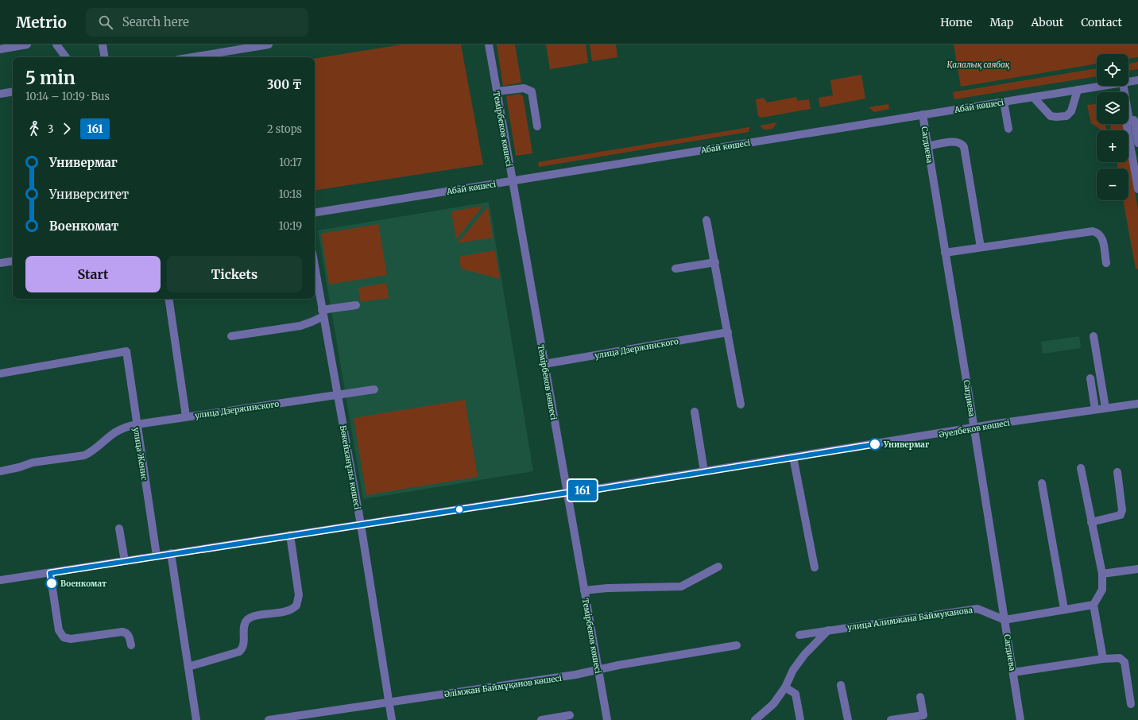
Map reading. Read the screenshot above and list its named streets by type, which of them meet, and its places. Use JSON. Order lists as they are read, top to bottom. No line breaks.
{"streets":{"street":["Абай көшесі","Темірбеков көшесі","Сагдиева","улица Дзержинского","Әуелбеков көшесі","улица Женис","Бөкейханұлы көшесі","улица Алимжана Баймуканова","Әлімжан Баймұқанов көшесі"]},"crossings":[["Абай көшесі","Темірбеков көшесі"],["Абай көшесі","Сагдиева"],["Темірбеков көшесі","улица Дзержинского"],["Темірбеков көшесі","Әуелбеков көшесі"],["Темірбеков көшесі","Әлімжан Баймұқанов көшесі"],["Сагдиева","Әуелбеков көшесі"],["Сагдиева","улица Алимжана Баймуканова"],["улица Дзержинского","улица Женис"],["улица Дзержинского","Бөкейханұлы көшесі"],["Әуелбеков көшесі","улица Женис"],["Әуелбеков көшесі","Бөкейханұлы көшесі"],["Бөкейханұлы көшесі","Әлімжан Баймұқанов көшесі"]],"parks":["Қалалық саябақ"],"places":["Универмаг","Военкомат"],"lines":["bus line 161"],"page":{"header":"Metrio","search":"Search here","nav":["Home","Map","About","Contact"],"on_map":"161","map_buttons":["+","−"],"heading":["5 min","10:14 – 10:19 · Bus","300 ₸"],"legs":["3","161","2 stops"],"list":[{"name":"Универмаг","value":"10:17"},{"name":"Университет","value":"10:18"},{"name":"Военкомат","value":"10:19"}],"buttons":["Start","Tickets"]}}
